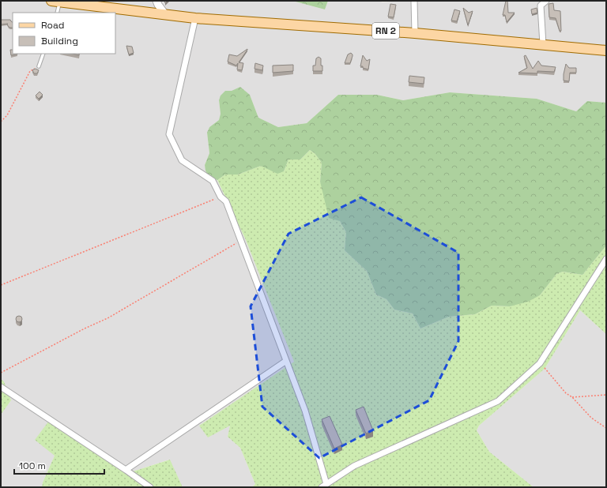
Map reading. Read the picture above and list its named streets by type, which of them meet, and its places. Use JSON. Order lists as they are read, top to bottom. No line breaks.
{"streets":{"main road":["RN 2"]},"legend":["Road","Building"],"scale_bar":"100 m"}
